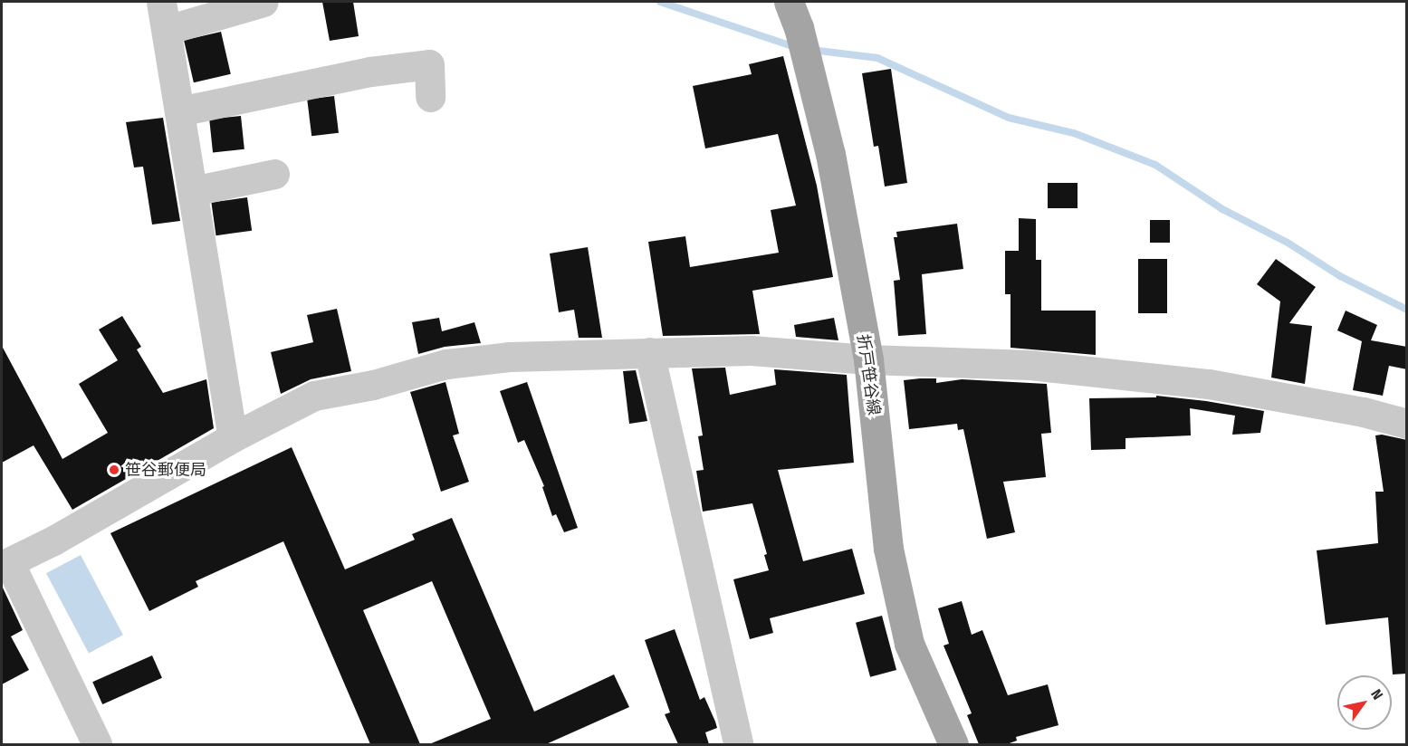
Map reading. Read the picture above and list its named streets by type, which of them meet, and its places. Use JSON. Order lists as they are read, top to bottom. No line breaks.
{"streets":{"main road":["折戸笹谷線"]},"places":["笹谷郵便局"],"north":"top right"}
